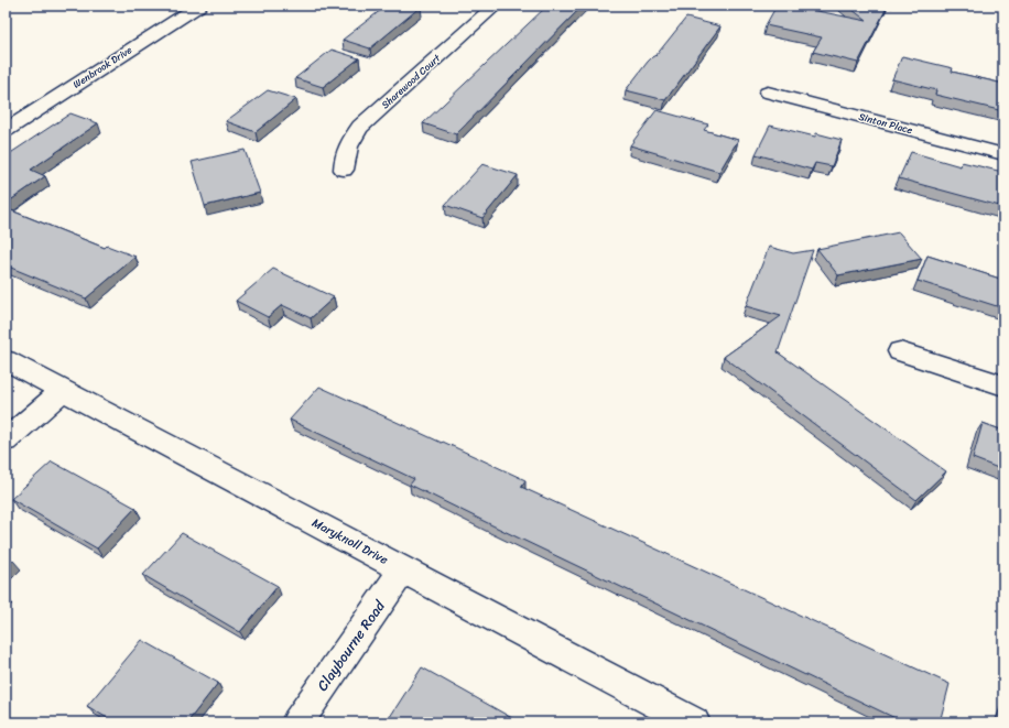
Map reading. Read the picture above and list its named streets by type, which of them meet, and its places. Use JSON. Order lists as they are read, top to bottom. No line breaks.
{"streets":{"street":["Wenbrook Drive","Sharewood Court","Sinton Place","Maryknoll Drive","Claybourne Road"]},"crossings":[["Maryknoll Drive","Claybourne Road"]]}
